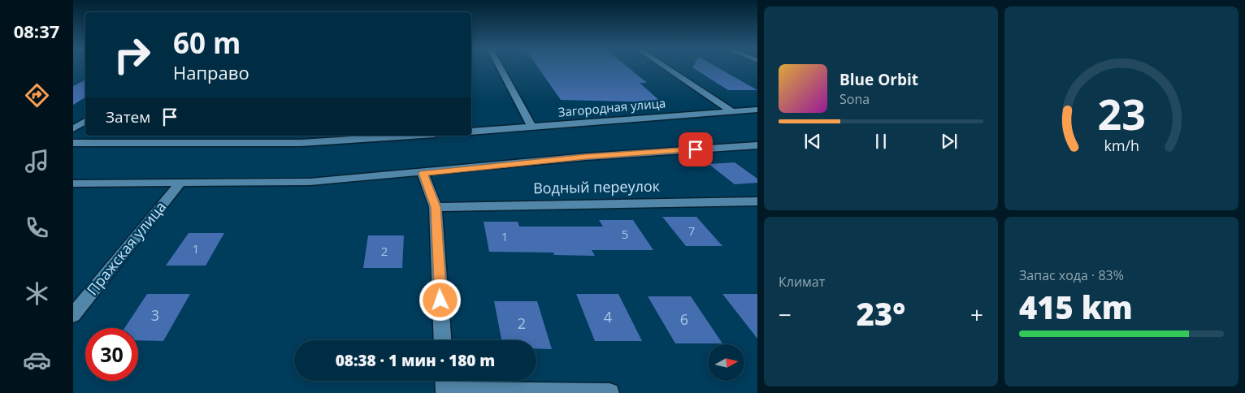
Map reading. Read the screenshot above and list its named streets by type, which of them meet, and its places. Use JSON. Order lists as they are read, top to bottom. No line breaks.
{"streets":{"street":["Загородная улица","Водный переулок","Пражская улица"]},"house_numbers":["7","5","1","1","2","3","4","6","2"],"north":"right","page":{"tabs":"08:37","turn":["60 m","Направо"],"song":["Blue Orbit","Sona"],"then":"Затем","tile":["Климат",["Запас хода · 83%","415 km"]],"heat":["−","23°","+"],"limit":"30","trip":"08:38 · 1 мин · 180 m","gauge":["23","km/h"]}}
